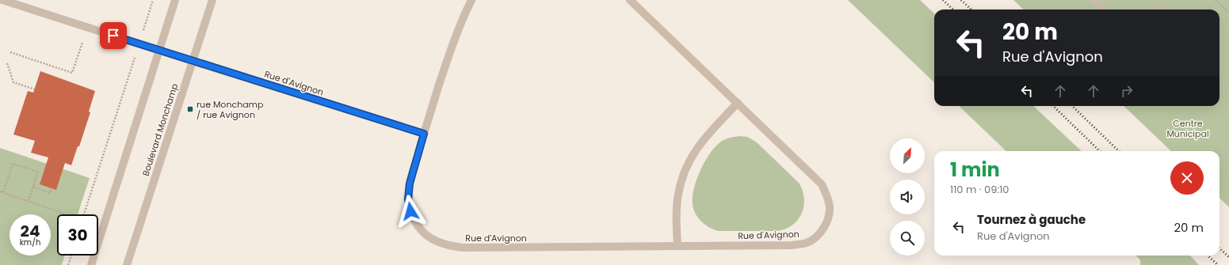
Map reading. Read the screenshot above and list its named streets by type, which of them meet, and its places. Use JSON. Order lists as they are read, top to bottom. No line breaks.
{"streets":{"street":["Rue d'Avignon","Boulevard Monchamp"]},"crossings":[["Rue d'Avignon","Boulevard Monchamp"]],"parks":["Centre Municipal"],"places":{"transit":["rue Monchamp / rue Avignon"]},"north":"top right","page":{"turn":["20 m","Rue d'Avignon"],"heading":["1 min","110 m · 09:10"],"list":[{"name":"Tournez à gauche","note":"Rue d'Avignon","value":"20 m"}],"speed":"24 km/h","limit":"30"}}
